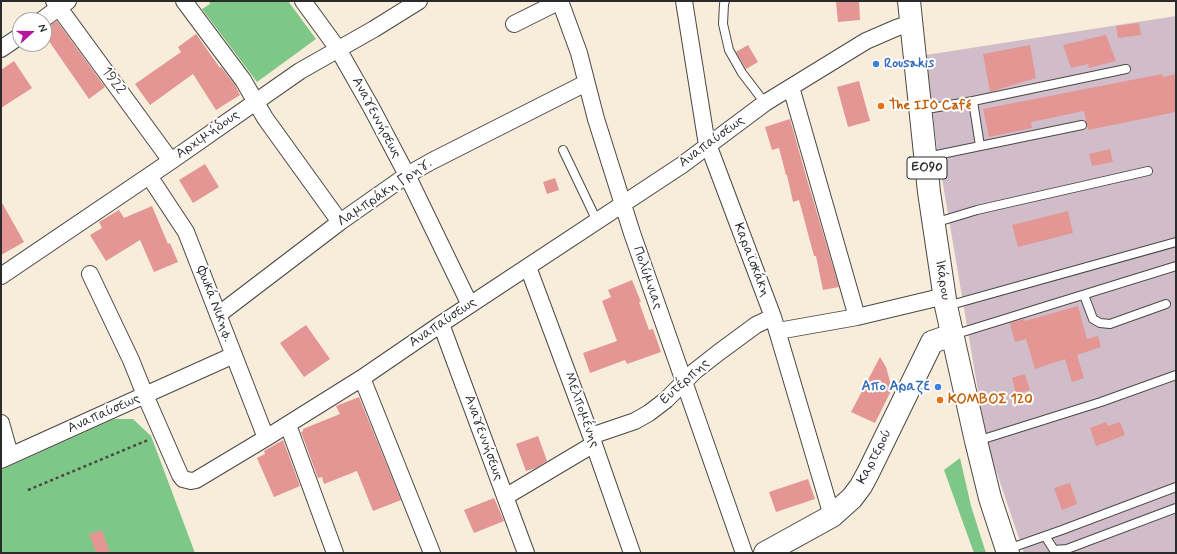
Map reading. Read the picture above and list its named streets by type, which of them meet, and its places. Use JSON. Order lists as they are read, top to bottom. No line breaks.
{"streets":{"main road":["ΕΟ90","Ικάρου","Καρτερού"],"street":["1922","Αναγεννήσεως","Αρχιμήδους","Αναπαύσεως","Λαμπράκη Γρηγ.","Καραϊσκάκη","Πολύμνιας","Φωκά Νικηφ.","Ευτέρπης","Μελπομένης"]},"crossings":[["1922","Αρχιμήδους"],["Αναγεννήσεως","Αρχιμήδους"],["Αναγεννήσεως","Αναπαύσεως"],["Αναγεννήσεως","Λαμπράκη Γρηγ."],["Αναγεννήσεως","Ευτέρπης"],["Αρχιμήδους","Φωκά Νικηφ."],["Αναπαύσεως","Καραϊσκάκη"],["Αναπαύσεως","Πολύμνιας"],["Αναπαύσεως","Ικάρου"],["Αναπαύσεως","Φωκά Νικηφ."],["Αναπαύσεως","Μελπομένης"],["Λαμπράκη Γρηγ.","Πολύμνιας"],["Λαμπράκη Γρηγ.","Φωκά Νικηφ."],["Καραϊσκάκη","Ευτέρπης"],["Καραϊσκάκη","Καρτερού"],["Πολύμνιας","Ευτέρπης"],["Ικάρου","Ευτέρπης"],["Ικάρου","Καρτερού"],["Ευτέρπης","Μελπομένης"]],"places":["Rousakis","The IIO Café","Απο Αραζε","ΚΟΜΒΟΣ 120"],"north":"right"}
